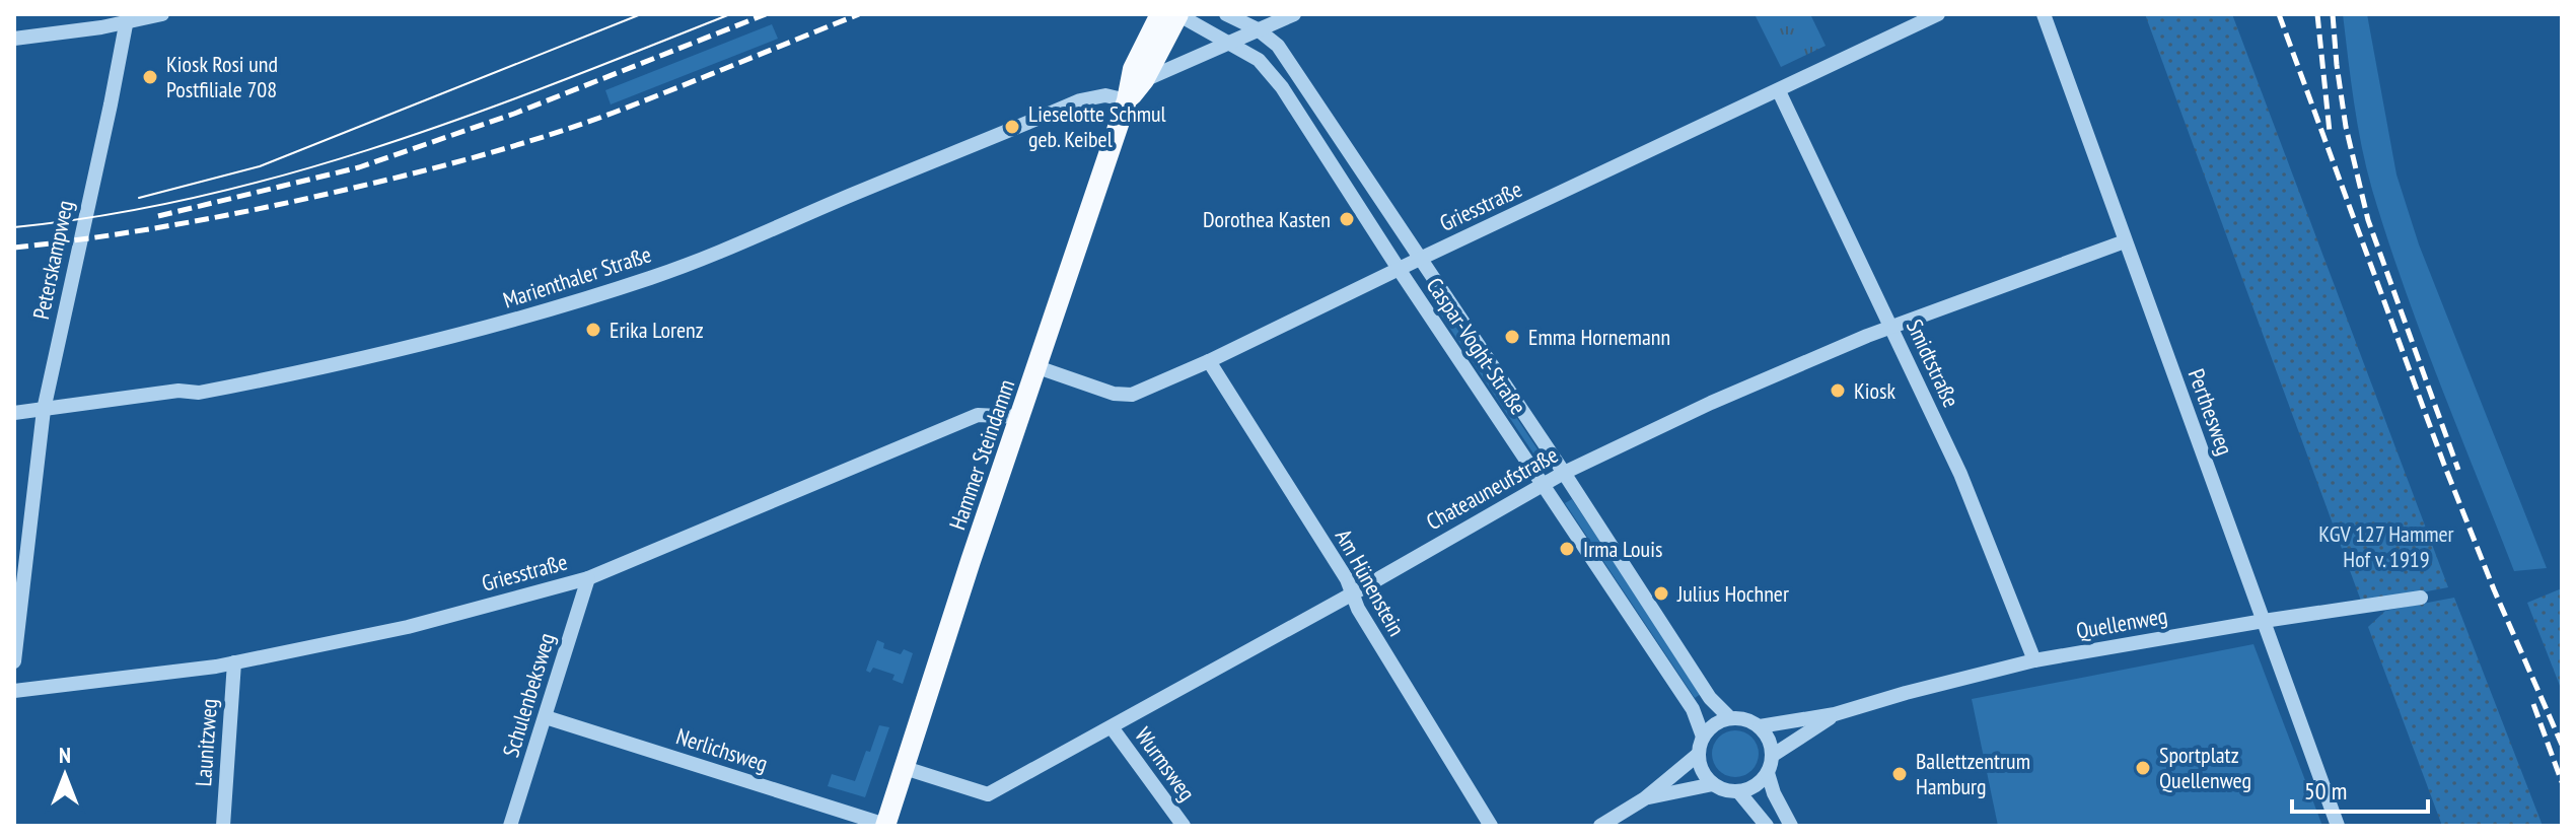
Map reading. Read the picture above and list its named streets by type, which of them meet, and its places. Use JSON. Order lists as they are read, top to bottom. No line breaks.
{"streets":{"main road":["Hammer Steindamm"],"street":["Griesstraße","Peterskampweg","Marienthaler Straße","Caspar-Voght-Straße","Smidtstraße","Perthesweg","Chateauneufstraße","Am Hünenstein","Quellenweg","Schulenbeksweg","Launitzweg","Nerlichsweg","Wurmsweg"]},"crossings":[["Griesstraße","Caspar-Voght-Straße"],["Griesstraße","Smidtstraße"],["Griesstraße","Hammer Steindamm"],["Griesstraße","Am Hünenstein"],["Griesstraße","Schulenbeksweg"],["Griesstraße","Launitzweg"],["Peterskampweg","Marienthaler Straße"],["Marienthaler Straße","Hammer Steindamm"],["Caspar-Voght-Straße","Hammer Steindamm"],["Caspar-Voght-Straße","Chateauneufstraße"],["Caspar-Voght-Straße","Quellenweg"],["Smidtstraße","Chateauneufstraße"],["Smidtstraße","Quellenweg"],["Perthesweg","Chateauneufstraße"],["Perthesweg","Quellenweg"],["Hammer Steindamm","Chateauneufstraße"],["Hammer Steindamm","Nerlichsweg"],["Chateauneufstraße","Am Hünenstein"],["Chateauneufstraße","Wurmsweg"],["Schulenbeksweg","Nerlichsweg"]],"parks":["KGV 127 Hammer Hof v. 1919"],"places":["Kiosk Rosi und Postfiliale 708","Lieselotte Schmul geb. Keibel","Dorothea Kasten","Erika Lorenz","Emma Hornemann","Kiosk","Irma Louis","Julius Hochner","Sportplatz Quellenweg","Ballettzentrum Hamburg"],"scale_bar":"50 m","north":"top"}
